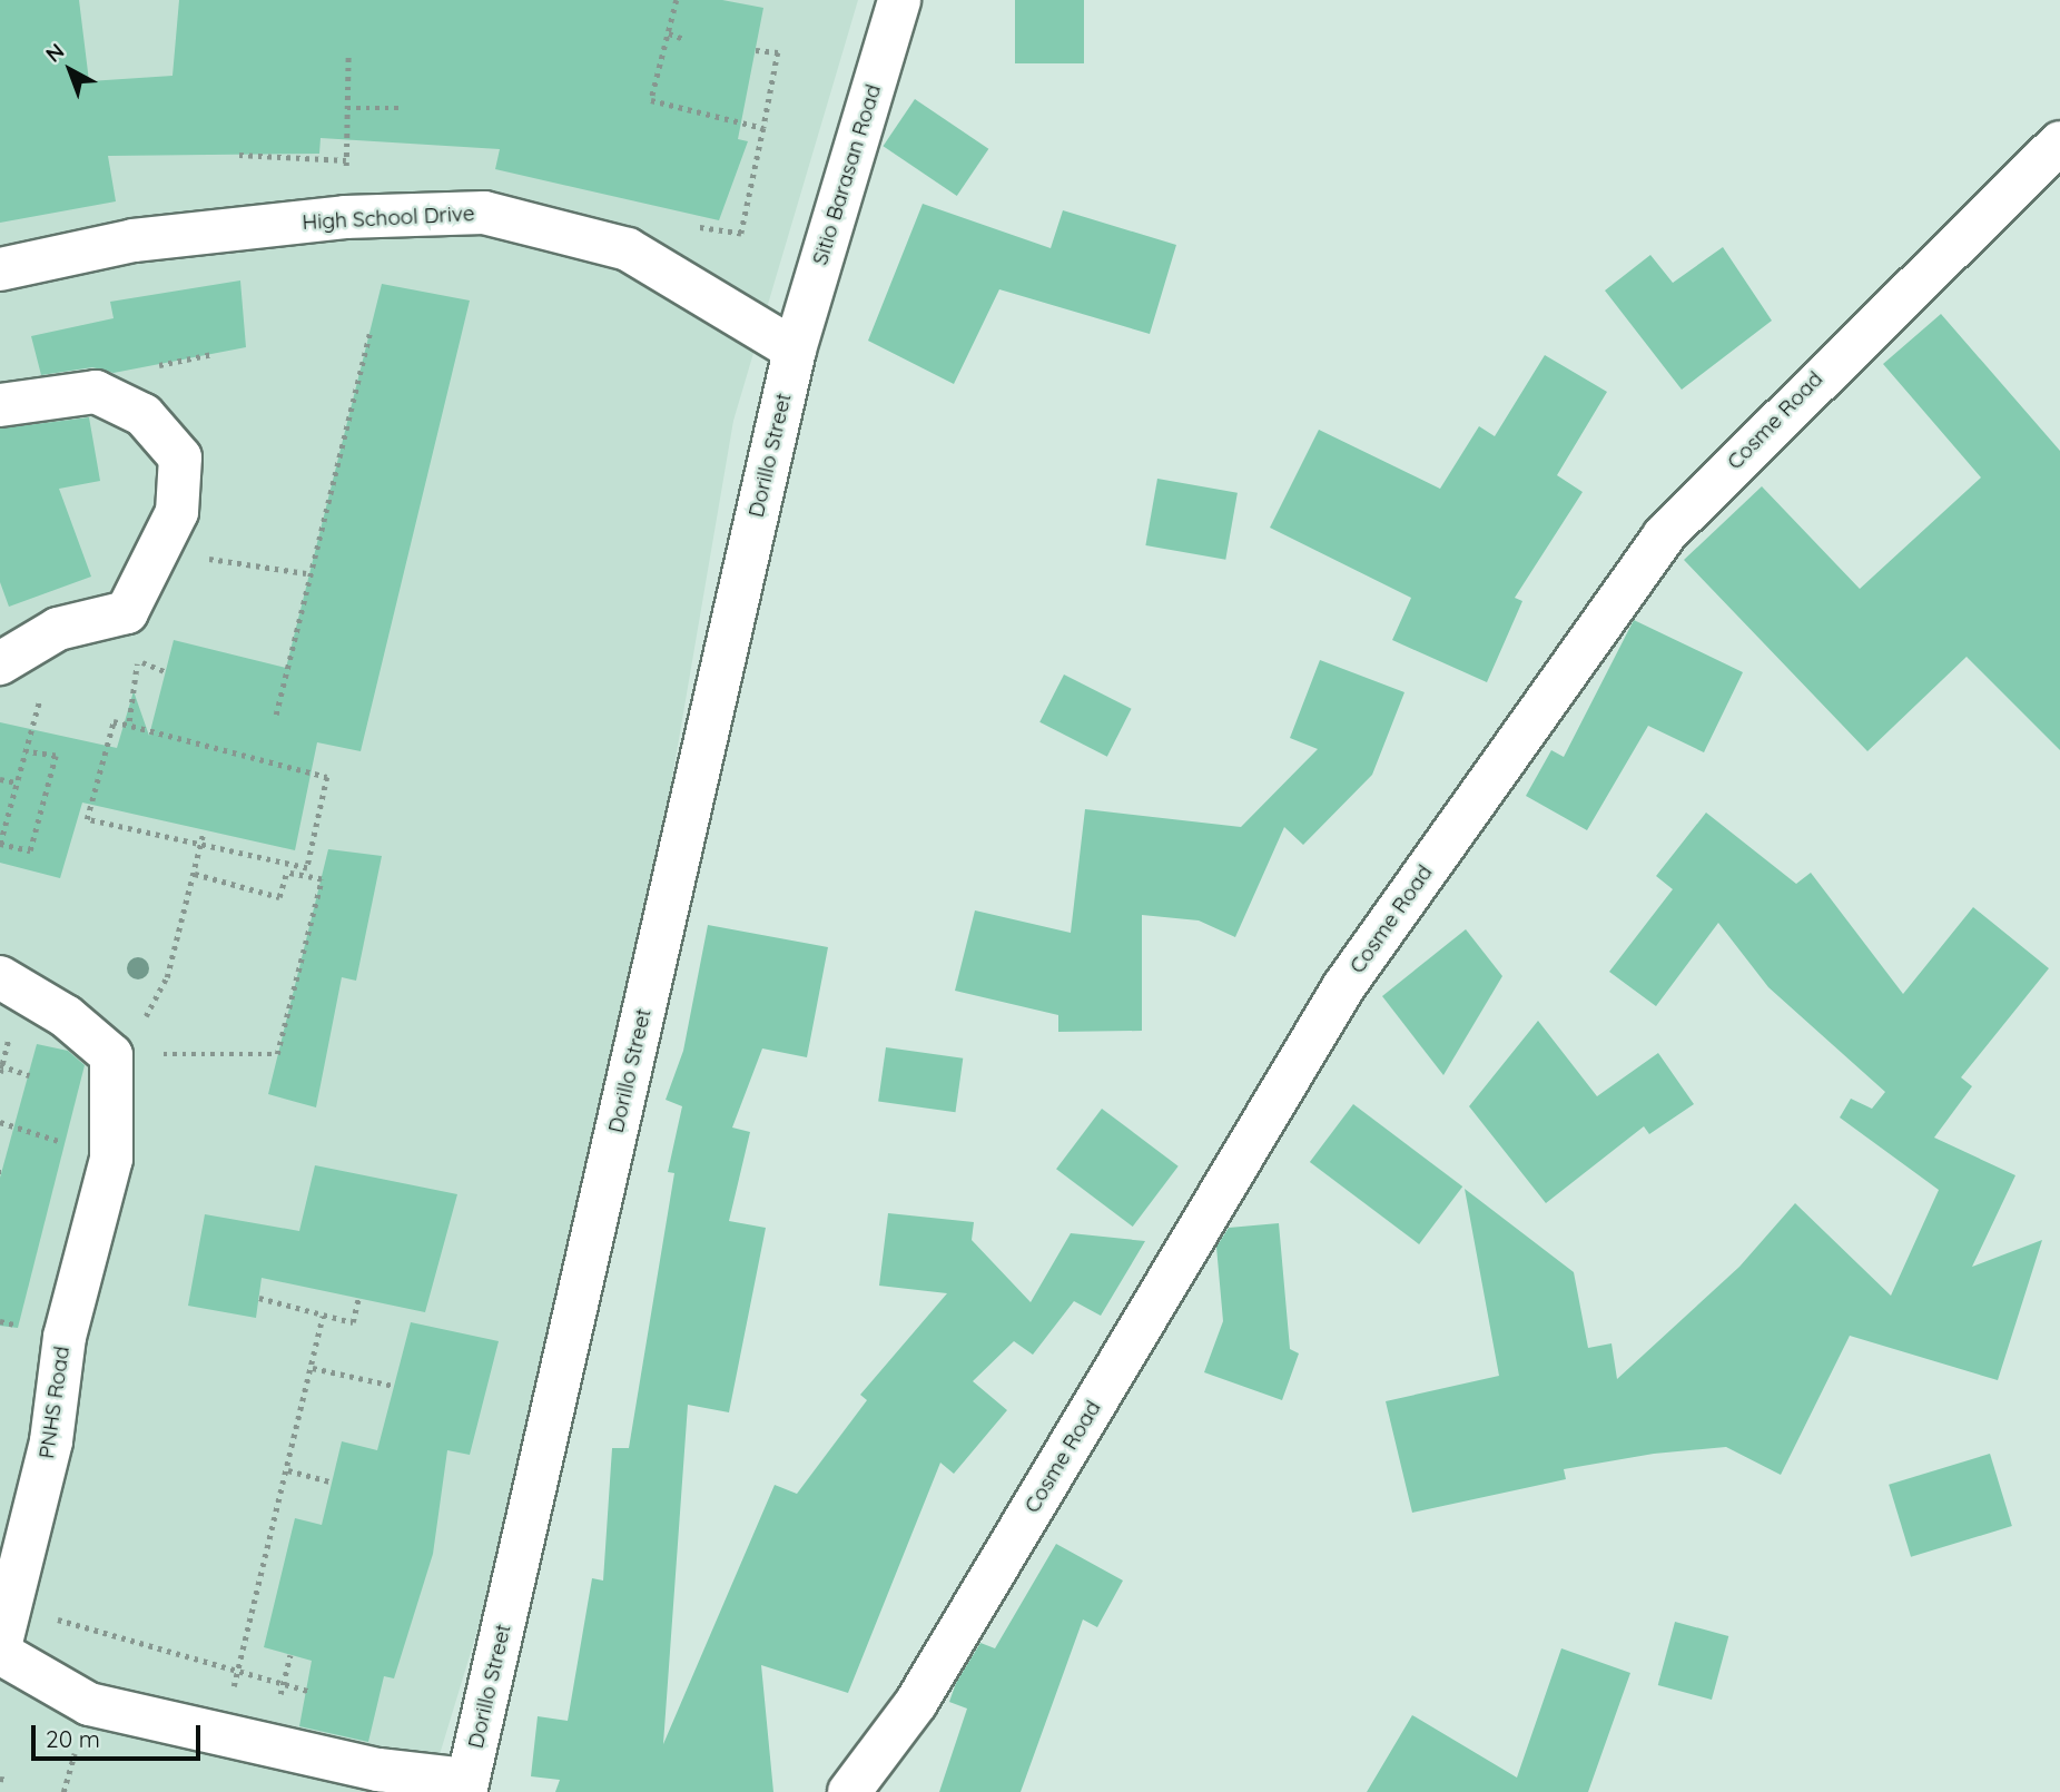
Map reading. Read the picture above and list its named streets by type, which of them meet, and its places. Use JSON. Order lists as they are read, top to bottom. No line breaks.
{"streets":{"street":["Sitio Barasan Road","High School Drive","Cosme Road","Dorillo Street","PNHS Road"]},"crossings":[["Sitio Barasan Road","High School Drive"],["Sitio Barasan Road","Dorillo Street"],["High School Drive","Dorillo Street"]],"scale_bar":"20 m","north":"top left"}
